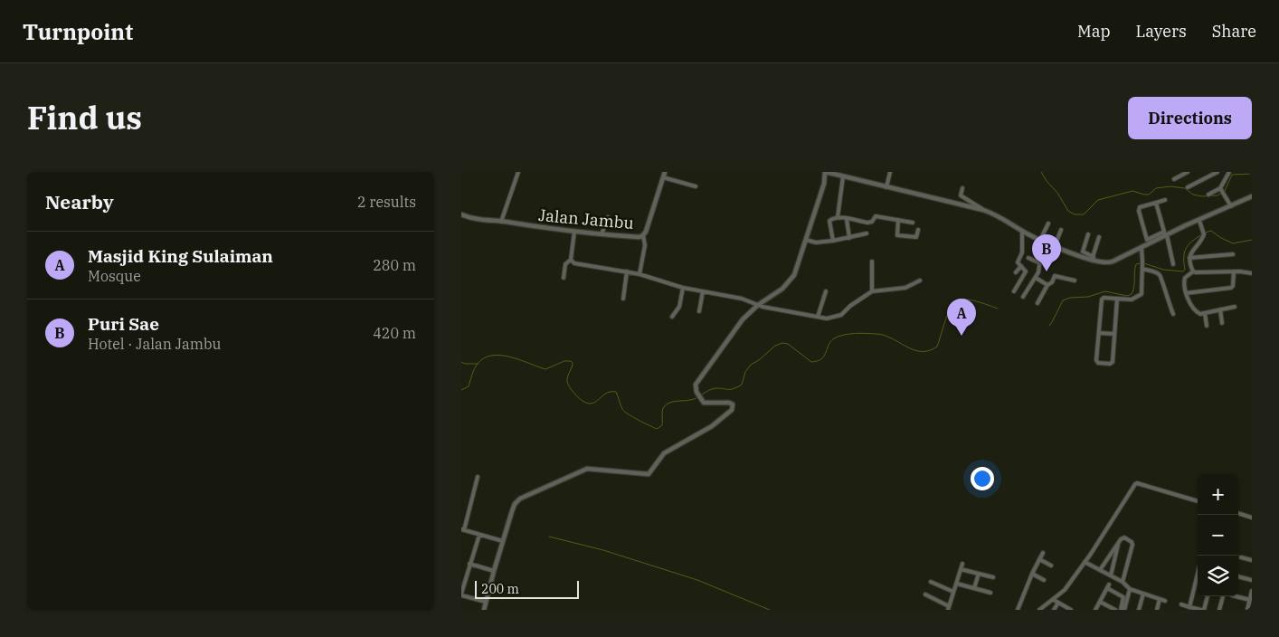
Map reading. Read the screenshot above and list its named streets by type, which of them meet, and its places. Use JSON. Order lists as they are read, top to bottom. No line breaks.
{"streets":{"street":["Jalan Jambu"]},"scale_bar":"200 m","page":{"header":"Turnpoint","nav":["Map","Layers","Share"],"title":"Find us","buttons":"Directions","heading":["Nearby","2 results"],"list":[{"mark":"A","name":"Masjid King Sulaiman","note":"Mosque","value":"280 m"},{"mark":"B","name":"Puri Sae","note":"Hotel · Jalan Jambu","value":"420 m"}],"pins":["B","A"],"map_buttons":["+","−"],"scale":"200 m"}}
